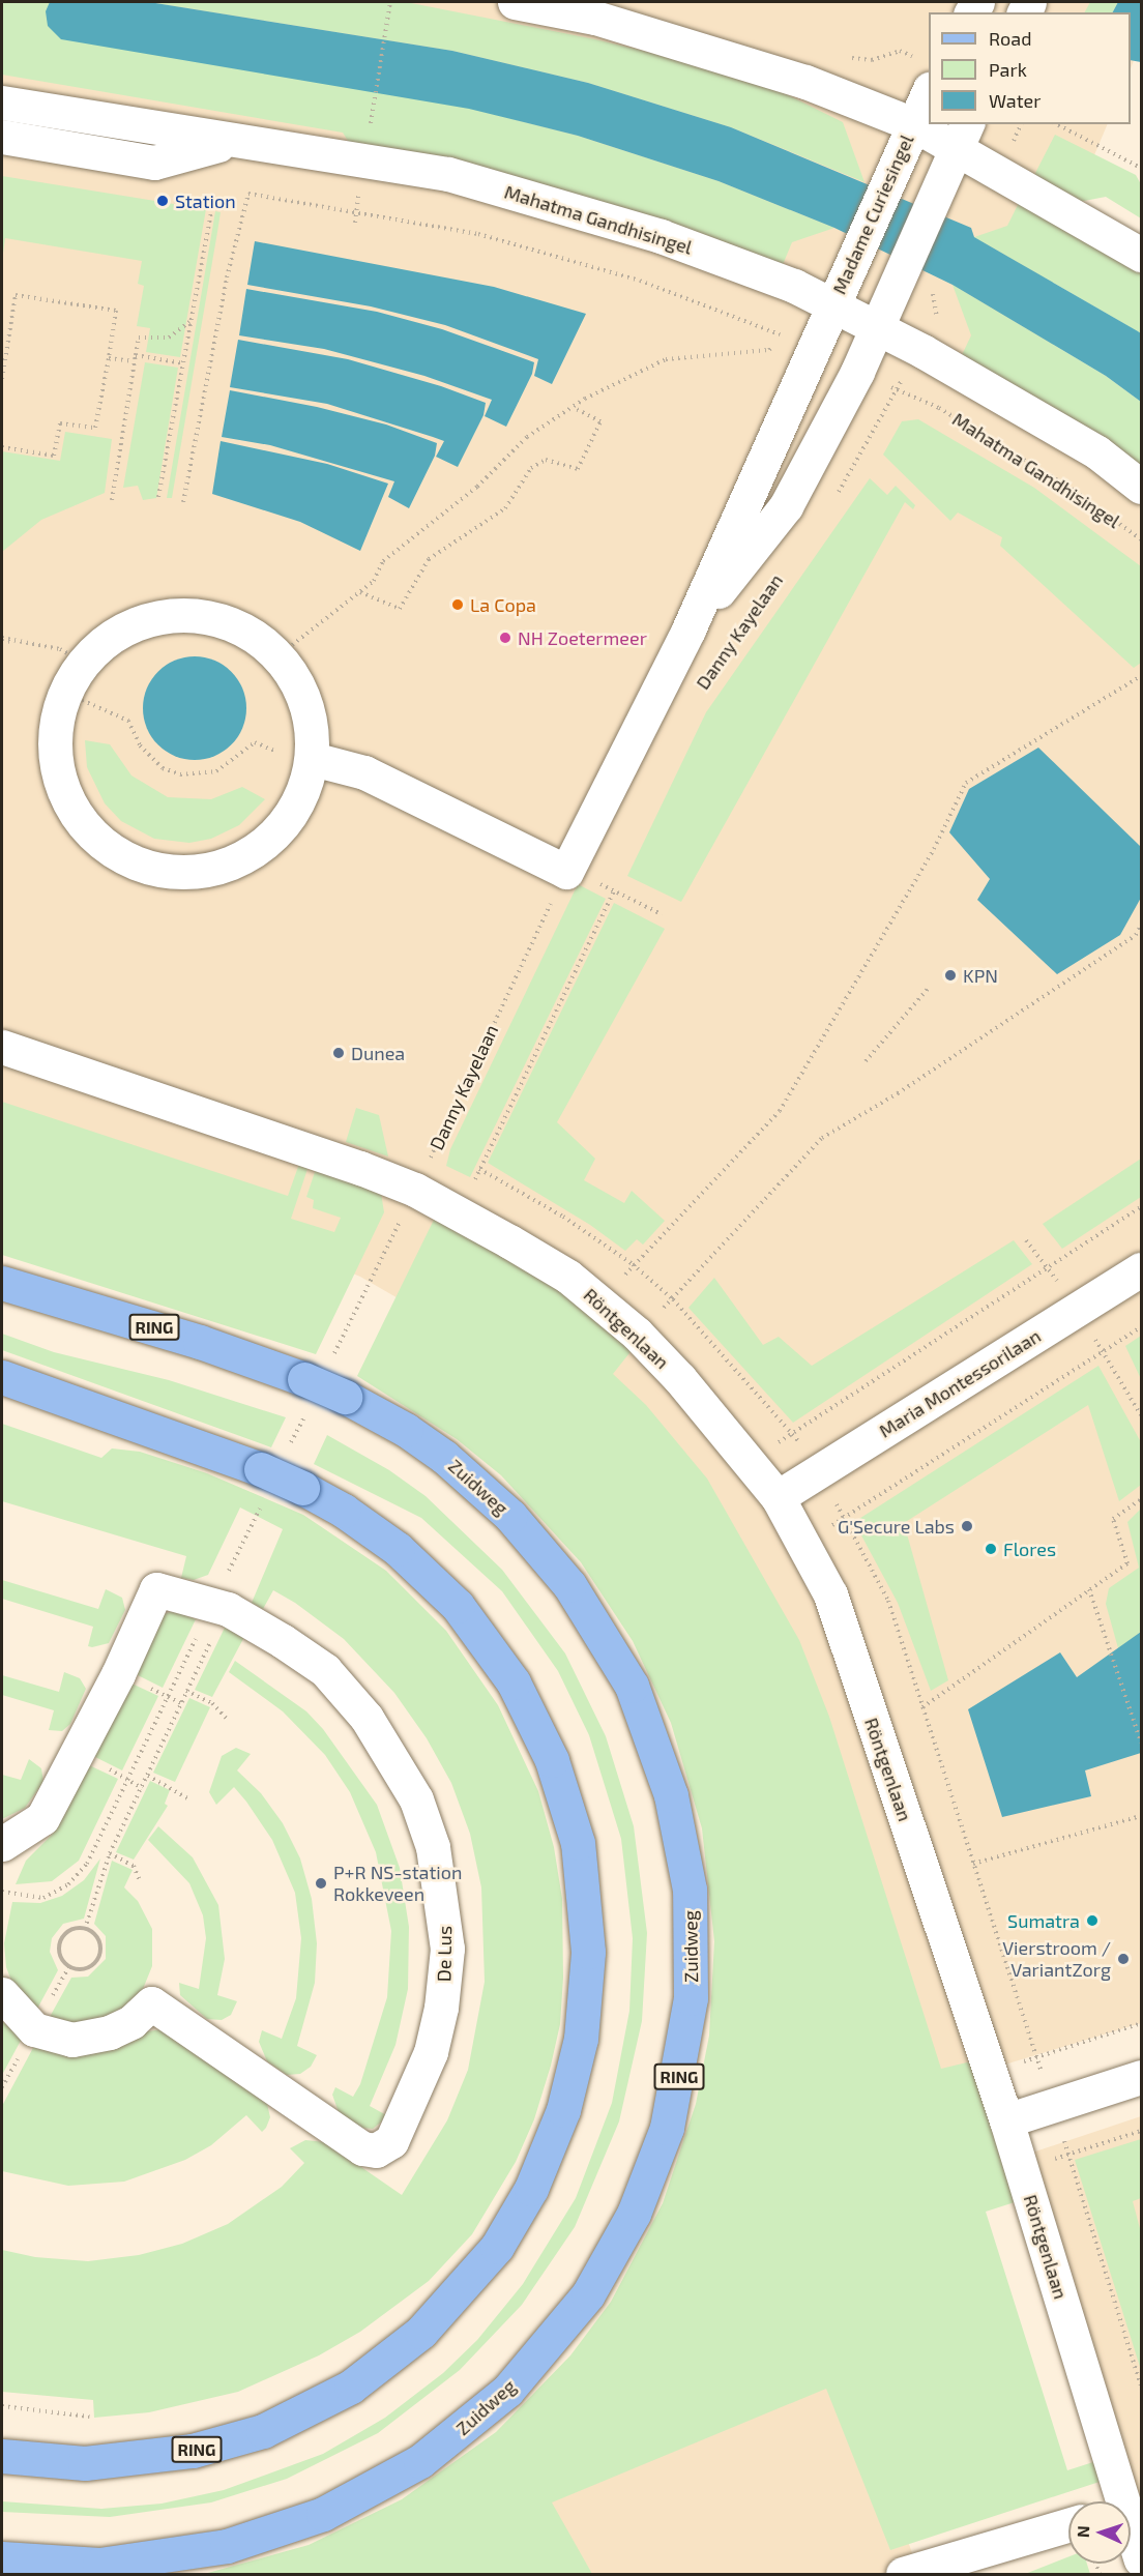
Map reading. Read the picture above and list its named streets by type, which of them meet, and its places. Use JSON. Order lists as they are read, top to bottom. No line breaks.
{"streets":{"main road":["RING","Zuidweg"],"street":["Madame Curiesingel","Mahatma Gandhisingel","Danny Kayelaan","Röntgenlaan","Maria Montessorilaan","De Lus"]},"crossings":[["Madame Curiesingel","Mahatma Gandhisingel"],["Madame Curiesingel","Danny Kayelaan"],["Mahatma Gandhisingel","Danny Kayelaan"],["Danny Kayelaan","Röntgenlaan"],["Danny Kayelaan","Zuidweg"],["Röntgenlaan","Maria Montessorilaan"]],"places":["Station","La Copa","NH Zoetermeer","KPN","Dunea","G'Secure Labs","Flores","P+R NS-station Rokkeveen","Sumatra","Vierstroom / VariantZorg"],"legend":["Road","Park","Water"],"north":"left"}
